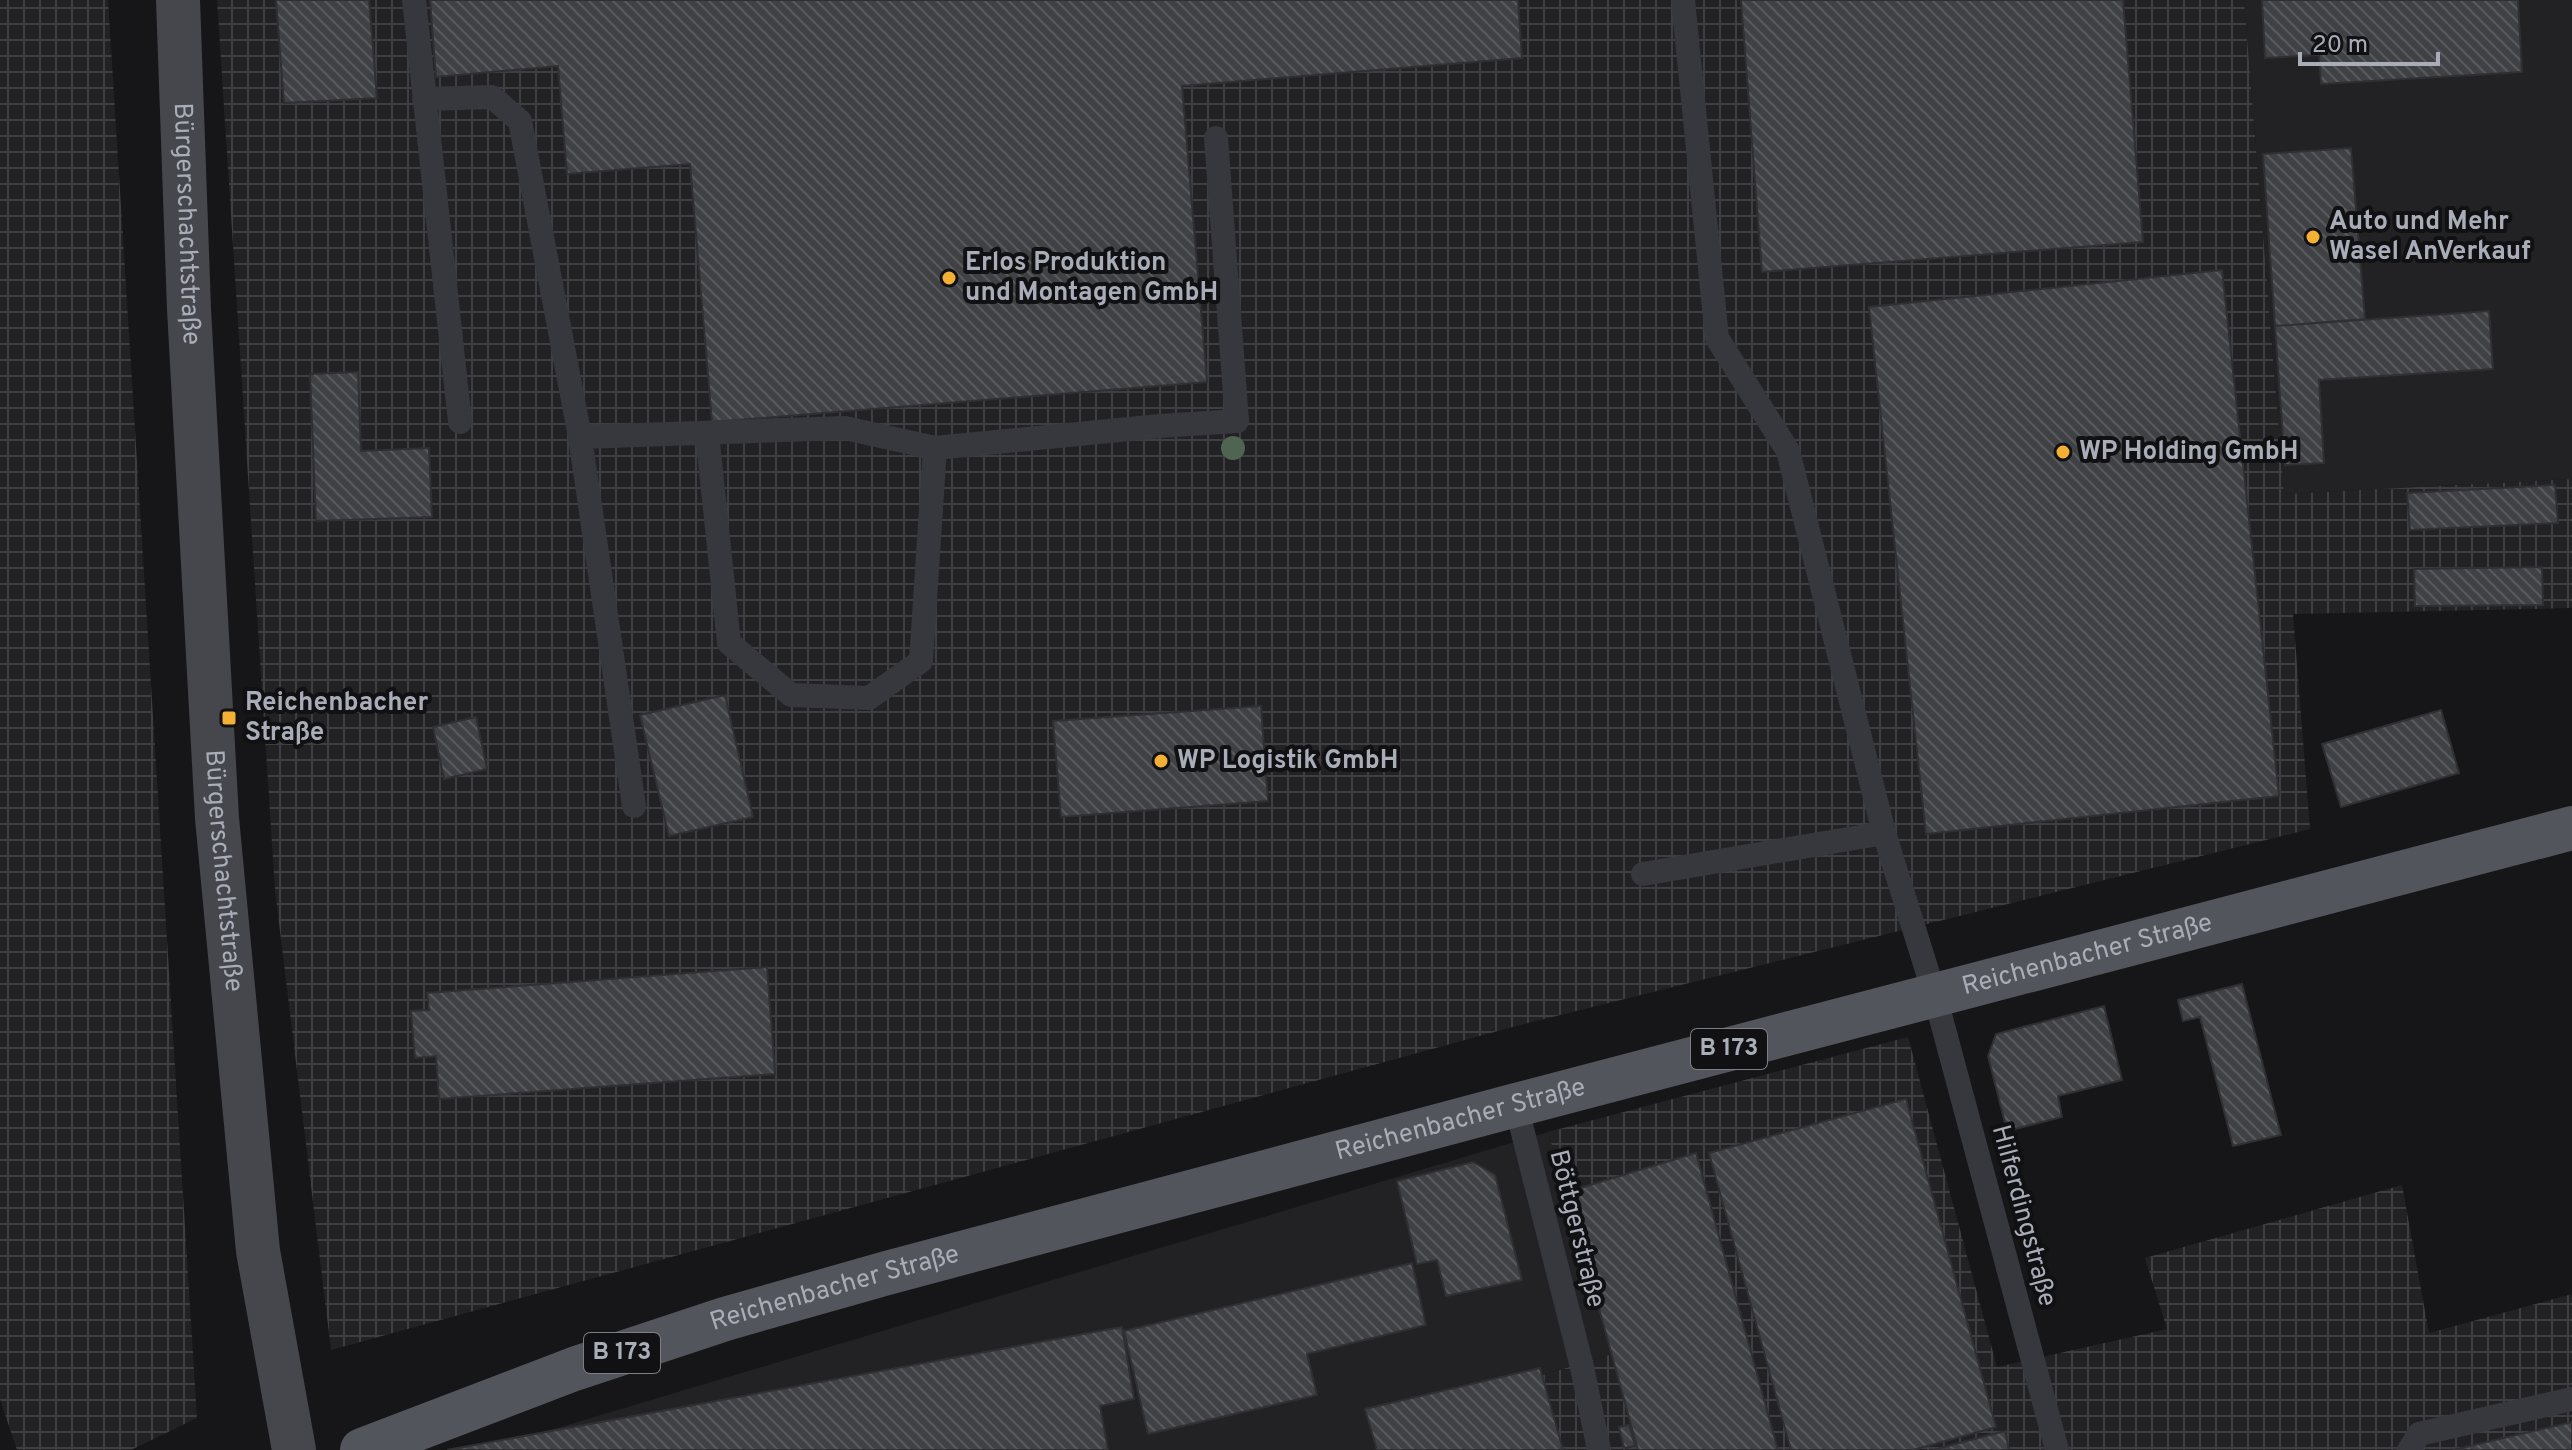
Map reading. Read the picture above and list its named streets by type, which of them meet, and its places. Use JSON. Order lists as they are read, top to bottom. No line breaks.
{"streets":{"main road":["Bürgerschachtstraße","Reichenbacher Straße","B 173"],"lane":["Hilferdingstraße","Böttgerstraße"]},"crossings":[["Reichenbacher Straße","Hilferdingstraße"],["Reichenbacher Straße","Böttgerstraße"]],"places":{"other":["Auto und Mehr Wasel AnVerkauf","Erlos Produktion und Montagen GmbH","WP Holding GmbH","WP Logistik GmbH"],"transit":["Reichenbacher Straße"]},"scale_bar":"20 m"}
